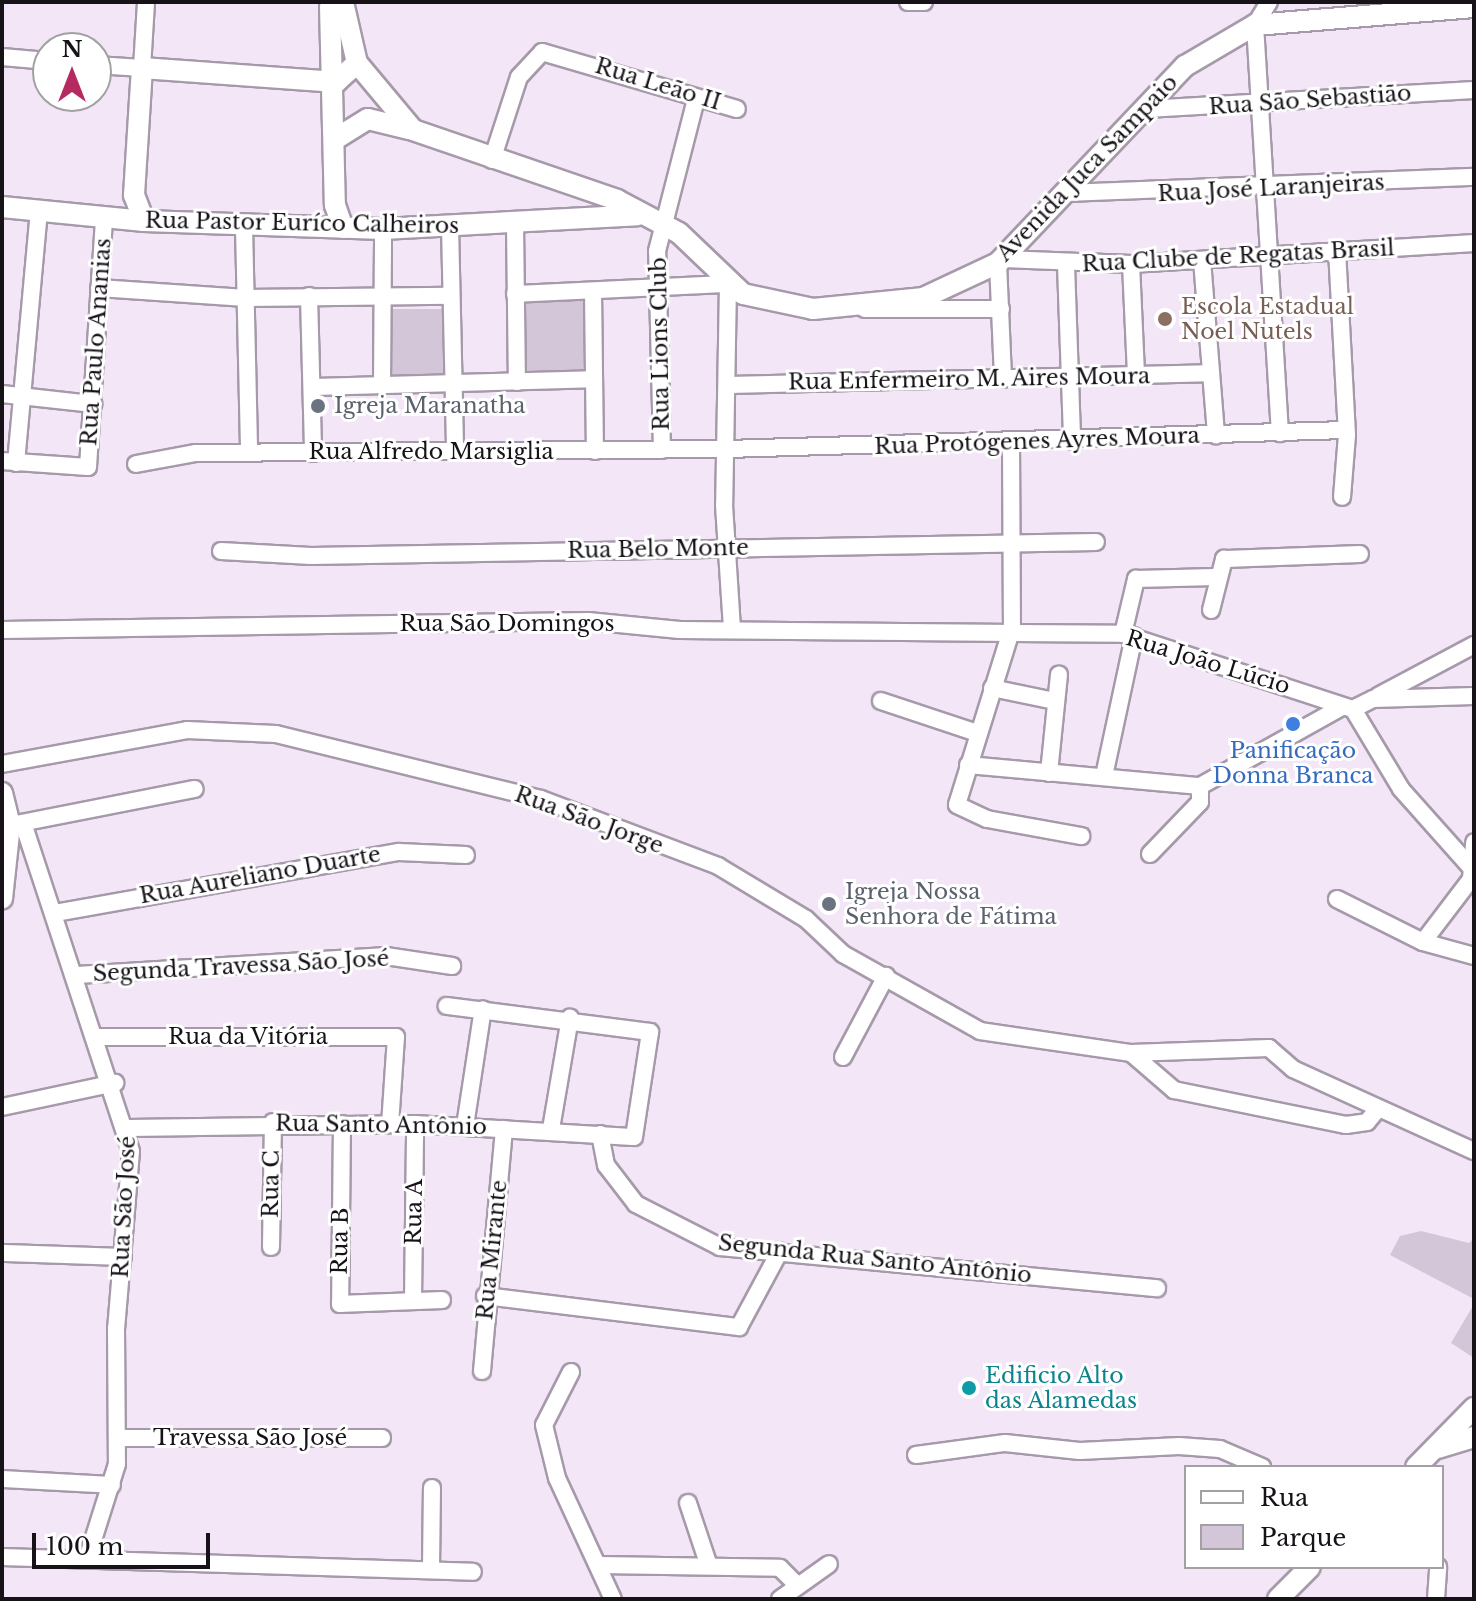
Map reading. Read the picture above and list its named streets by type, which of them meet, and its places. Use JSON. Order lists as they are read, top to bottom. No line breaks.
{"streets":{"main road":["Avenida Juca Sampaio","Rua Pastor Euríco Calheiros"],"street":["Rua Leão II","Rua São Sebastião","Rua José Laranjeiras","Rua Clube de Regatas Brasil","Rua Paulo Ananias","Rua Lions Club","Rua Enfermeiro M. Aires Moura","Rua Protógenes Ayres Moura","Rua Alfredo Marsiglia","Rua Belo Monte","Rua São Domingos","Rua João Lúcio","Rua São Jorge","Rua Aureliano Duarte","Segunda Travessa São José","Rua da Vitória","Rua Santo Antônio","Rua C","Rua São José","Rua A","Rua B","Rua Mirante","Segunda Rua Santo Antônio","Travessa São José"]},"crossings":[["Rua Leão II","Avenida Juca Sampaio"],["Rua Leão II","Rua Lions Club"],["Rua São Sebastião","Avenida Juca Sampaio"],["Avenida Juca Sampaio","Rua José Laranjeiras"],["Avenida Juca Sampaio","Rua Pastor Euríco Calheiros"],["Avenida Juca Sampaio","Rua Clube de Regatas Brasil"],["Avenida Juca Sampaio","Rua Lions Club"],["Rua Pastor Euríco Calheiros","Rua Paulo Ananias"],["Rua Pastor Euríco Calheiros","Rua Lions Club"],["Rua Lions Club","Rua Alfredo Marsiglia"],["Rua Protógenes Ayres Moura","Rua Alfredo Marsiglia"],["Rua São Domingos","Rua João Lúcio"],["Rua Aureliano Duarte","Rua São José"],["Segunda Travessa São José","Rua São José"],["Rua da Vitória","Rua Santo Antônio"],["Rua da Vitória","Rua São José"],["Rua Santo Antônio","Rua C"],["Rua Santo Antônio","Rua São José"],["Rua Santo Antônio","Rua A"],["Rua Santo Antônio","Rua B"],["Rua Santo Antônio","Rua Mirante"],["Rua Santo Antônio","Segunda Rua Santo Antônio"],["Rua São José","Travessa São José"],["Rua A","Rua B"]],"places":["Escola Estadual Noel Nutels","Igreja Maranatha","Panificação Donna Branca","Igreja Nossa Senhora de Fátima","Edificio Alto das Alamedas"],"legend":["Rua","Parque"],"scale_bar":"100 m","north":"top"}
